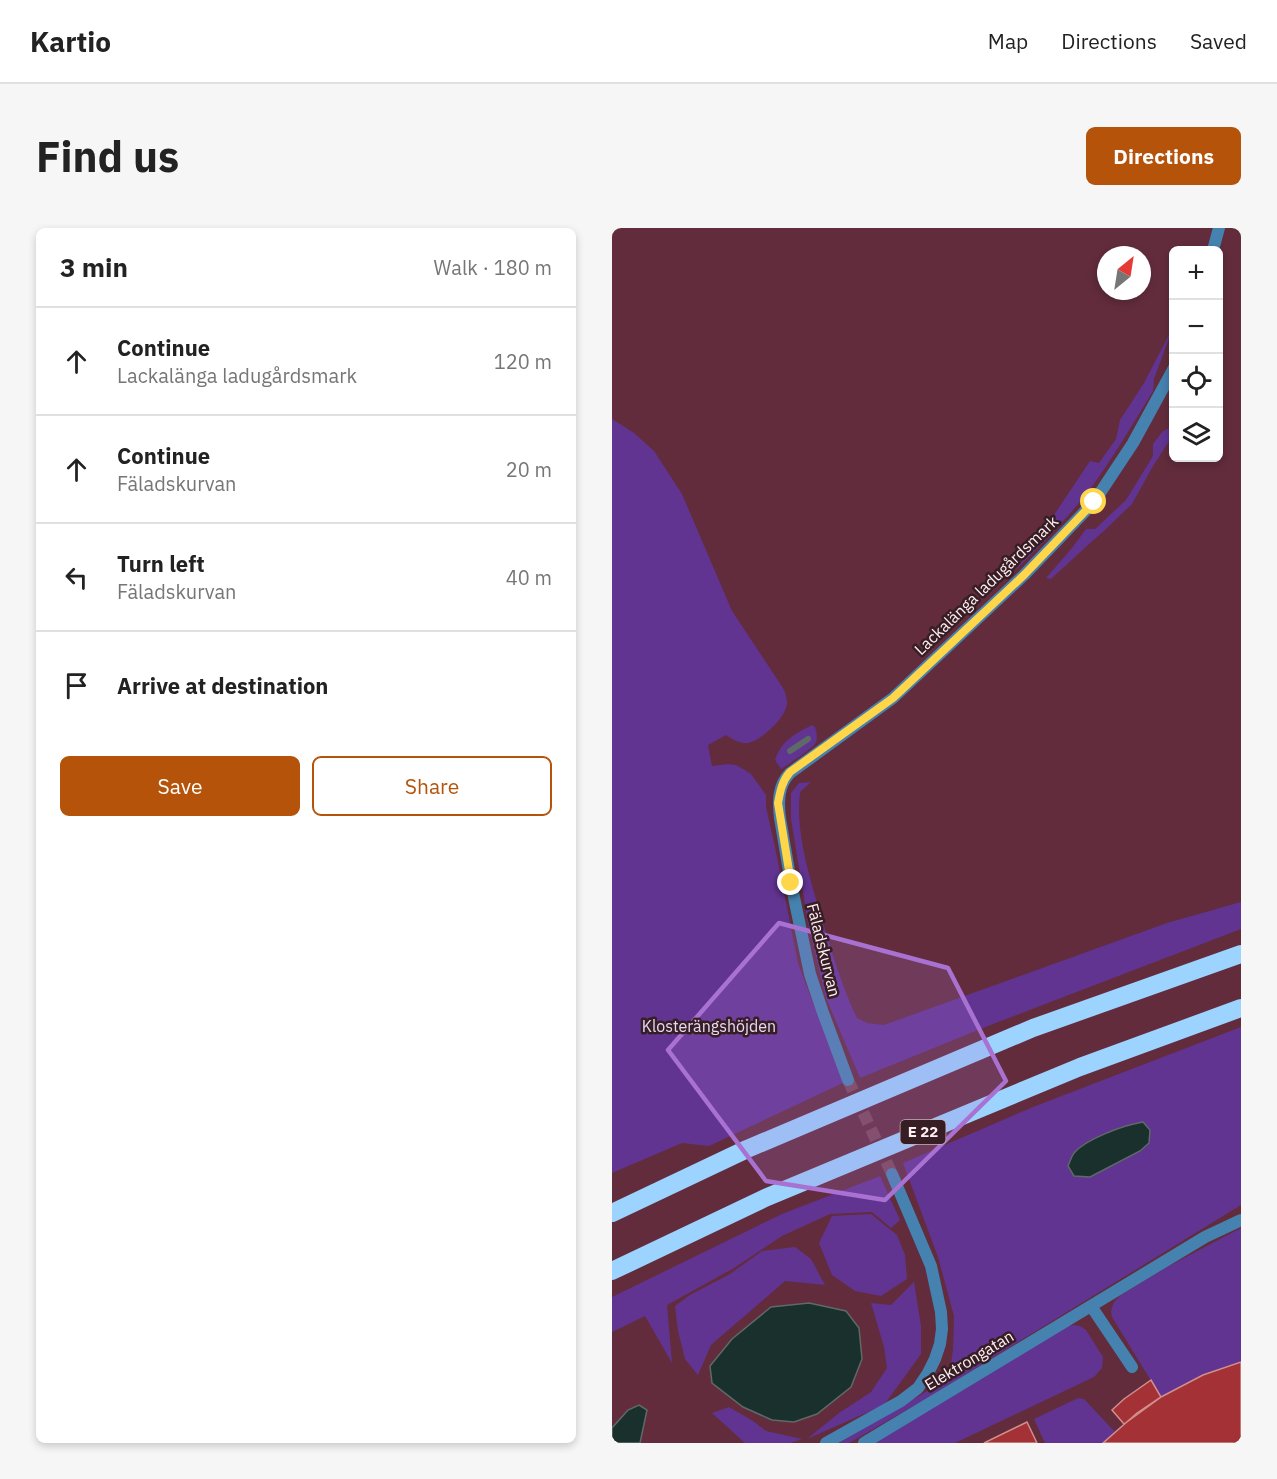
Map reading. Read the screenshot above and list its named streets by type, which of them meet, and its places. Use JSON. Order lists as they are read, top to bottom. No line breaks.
{"streets":{"highway":["E 22"],"street":["Lackalänga ladugårdsmark","Fäladskurvan","Elektrongatan"]},"crossings":[["Lackalänga ladugårdsmark","Fäladskurvan"]],"parks":["Klosterängshöjden"],"north":"top right","page":{"header":"Kartio","nav":["Map","Directions","Saved"],"buttons":["Directions",["Save","Share"]],"title":"Find us","heading":["3 min","Walk · 180 m"],"map_buttons":["+","−"],"list":[["Continue","Lackalänga ladugårdsmark","120 m"],["Continue","Fäladskurvan","20 m"],["Turn left","Fäladskurvan","40 m"],"Arrive at destination"]}}
